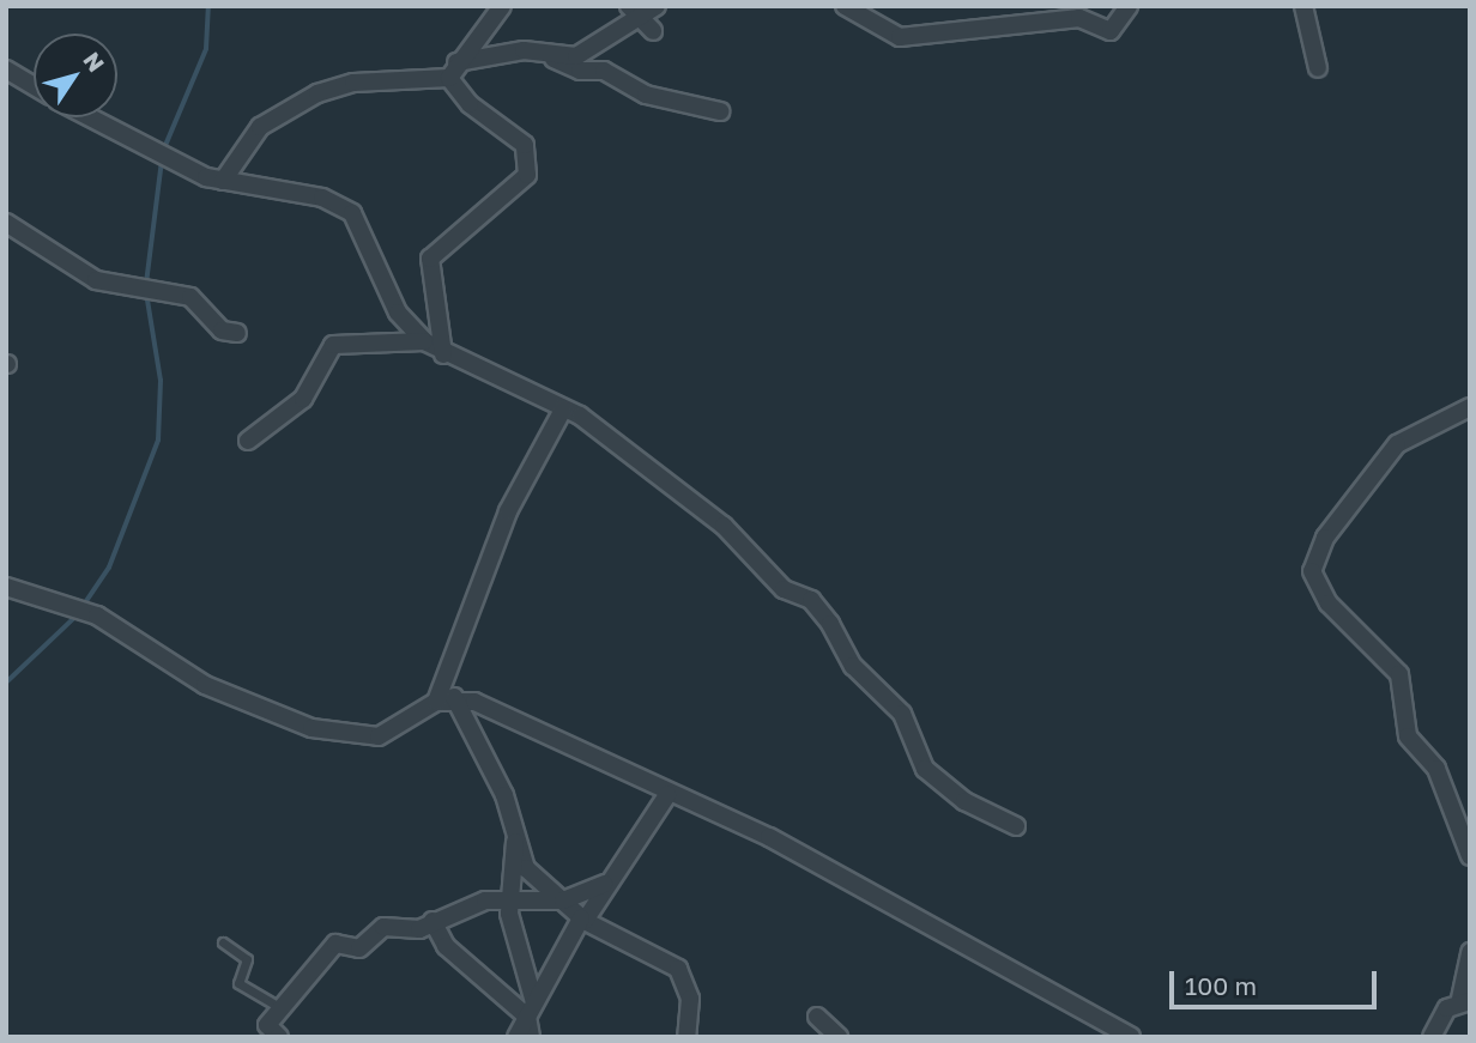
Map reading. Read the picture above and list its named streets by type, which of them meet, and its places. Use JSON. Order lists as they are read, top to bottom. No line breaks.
{"scale_bar":"100 m","north":"top right"}
